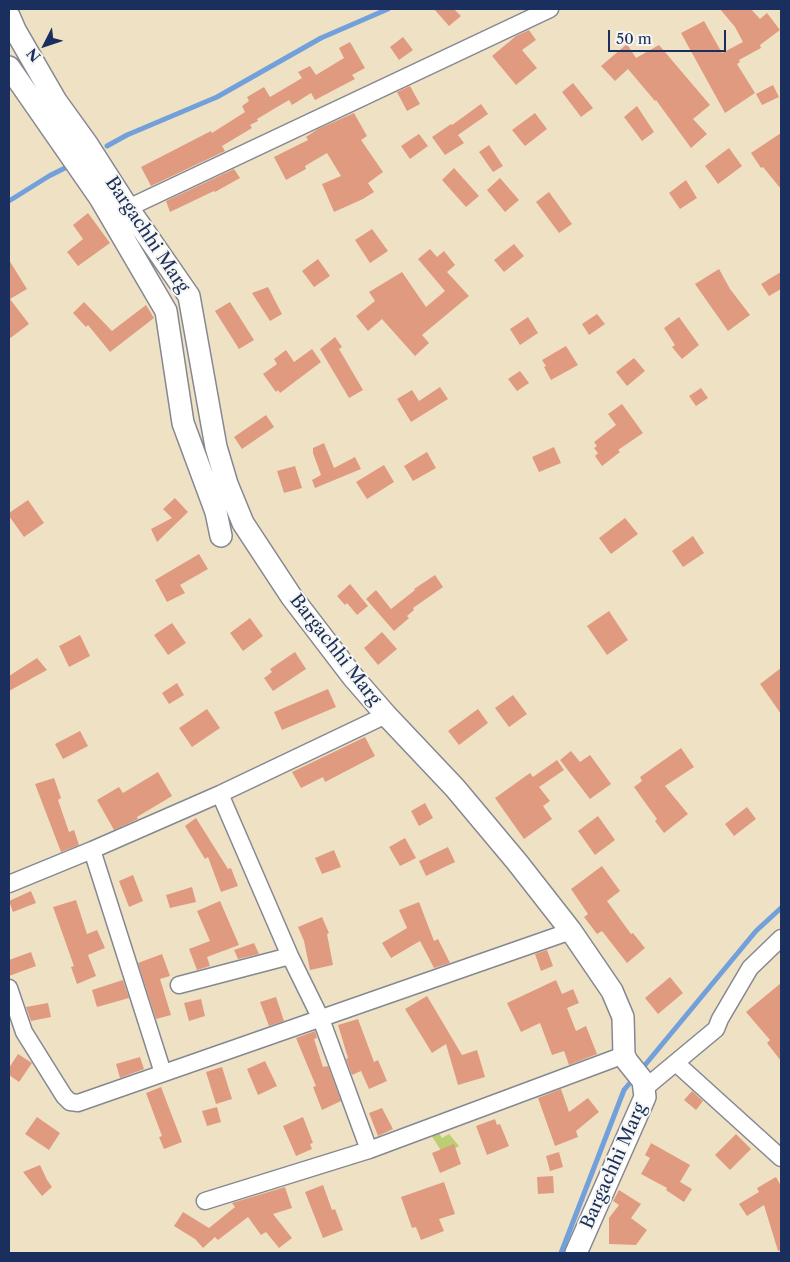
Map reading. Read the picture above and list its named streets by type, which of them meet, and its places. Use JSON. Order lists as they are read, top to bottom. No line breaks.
{"streets":{"street":["Bargachhi Marg"]},"scale_bar":"50 m","north":"bottom left"}
